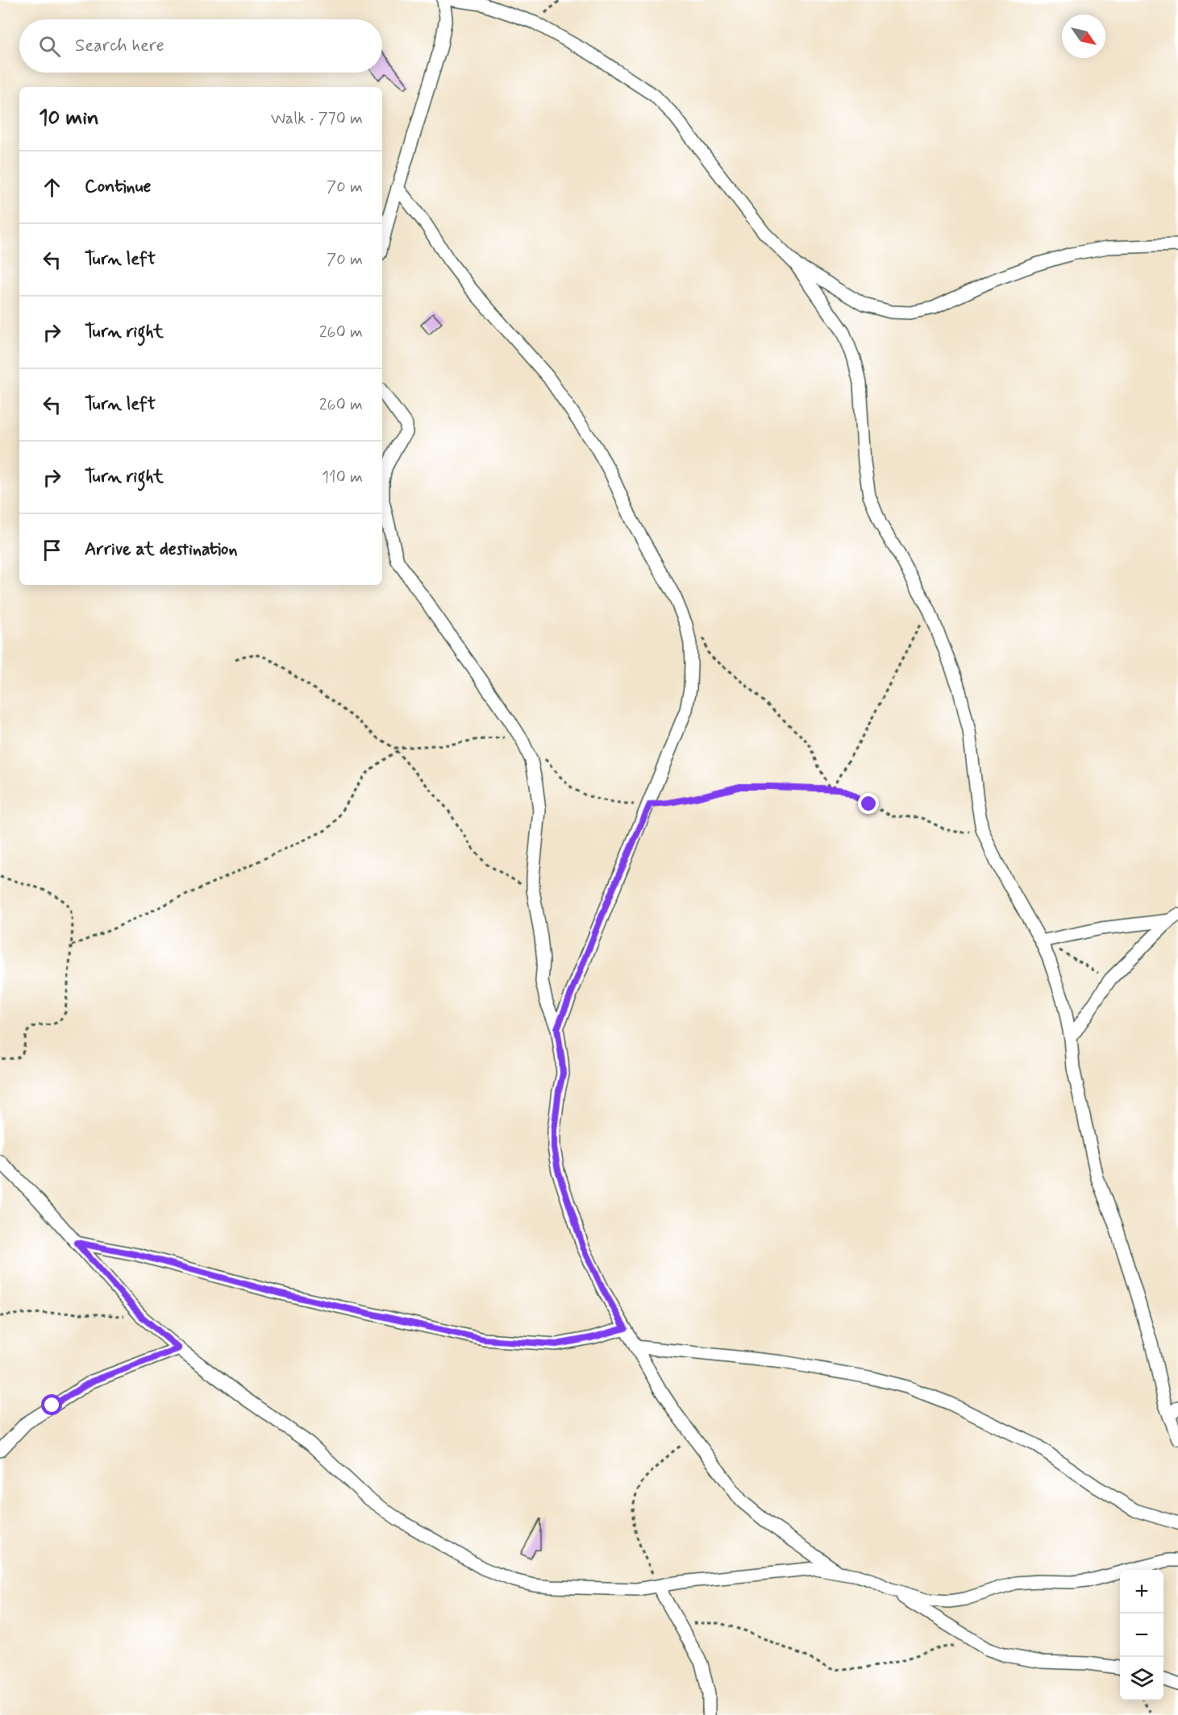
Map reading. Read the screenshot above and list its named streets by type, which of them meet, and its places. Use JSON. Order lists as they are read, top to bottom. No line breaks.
{"north":"bottom right","page":{"search":"Search here","heading":["10 min","Walk · 770 m"],"list":[["Continue","70 m"],["Turn left","70 m"],["Turn right","260 m"],["Turn left","260 m"],["Turn right","110 m"],"Arrive at destination"],"map_buttons":["+","−"]}}
